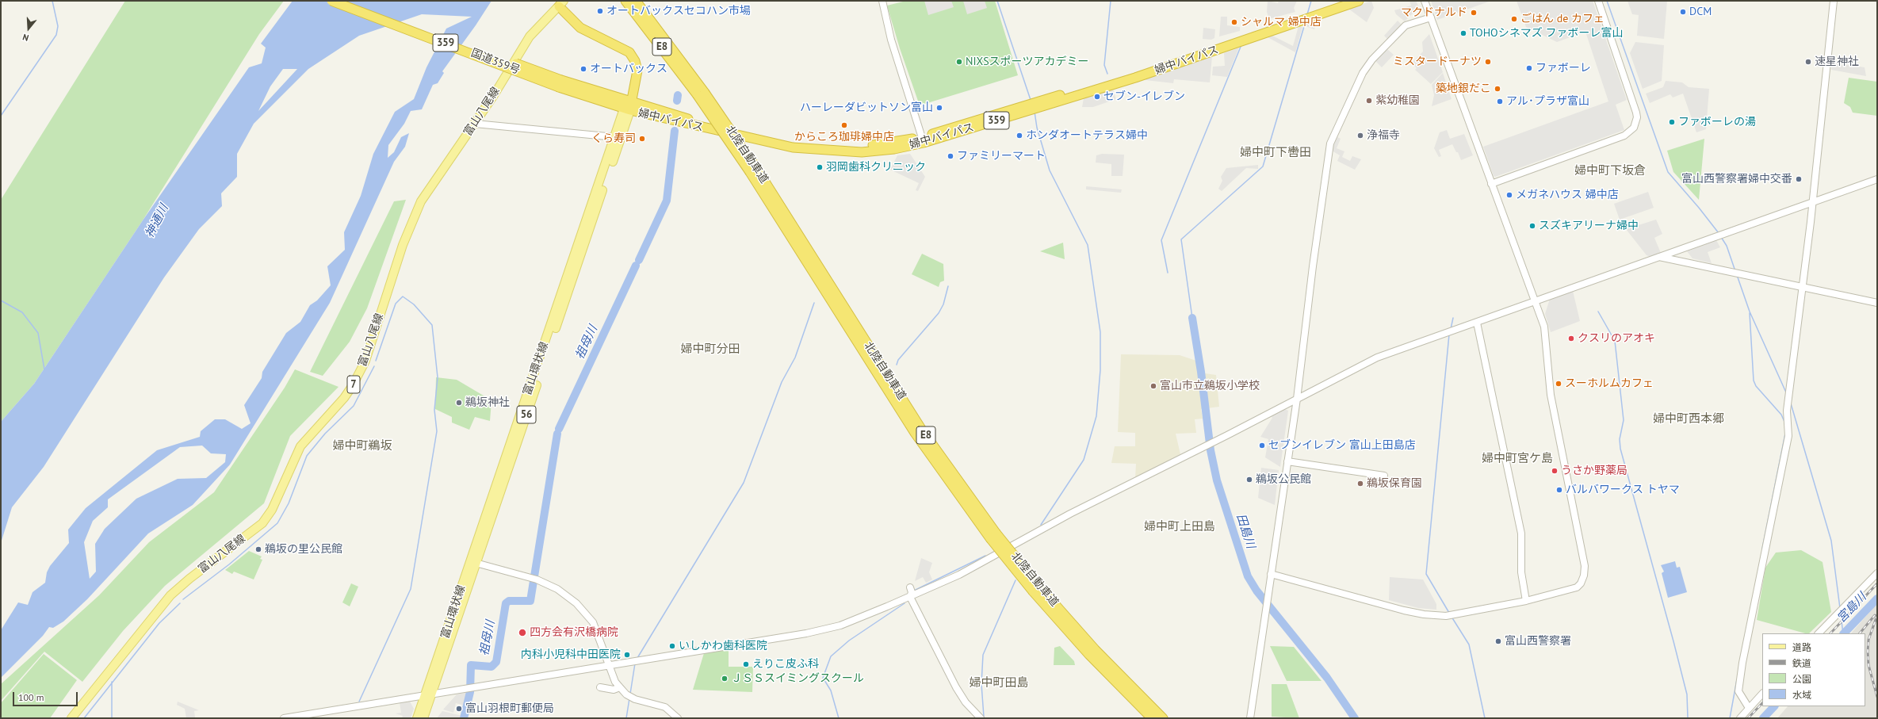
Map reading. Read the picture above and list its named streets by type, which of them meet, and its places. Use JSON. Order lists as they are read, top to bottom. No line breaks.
{"streets":{"highway":["359","E8","婦中バイパス","国道359号","北陸自動車道"],"main road":["富山八尾線","富山環状線","7","56"]},"crossings":[["婦中バイパス","国道359号"],["婦中バイパス","富山環状線"],["国道359号","富山環状線"]],"districts":["婦中町下轡田","婦中町下坂倉","婦中町分田","婦中町西本郷","婦中町鵜坂","婦中町宮ケ島","婦中町上田島","婦中町田島"],"water":["神通川","祖母川","田島川","宮島川"],"places":["オートバックスセコハン市場","DCM","マクドナルド","ごはん de カフェ","シャルマ 婦中店","TOHOシネマズ ファボーレ富山","NIXSスポーツアカデミー","ミスタードーナツ","速星神社","ファボーレ","オートバックス","築地銀だこ","セブン-イレブン","紫幼稚園","アル･プラザ富山","ハーレーダビットソン富山","ファボーレの湯","からころ珈琲婦中店","ホンダオートテラス婦中","浄福寺","くら寿司","ファミリーマート","羽岡歯科クリニック","富山西警察署婦中交番","メガネハウス 婦中店","スズキアリーナ婦中","クスリのアオキ","スーホルムカフェ","富山市立鵜坂小学校","鵜坂神社","セブンイレブン 富山上田島店","うさか野薬局","鵜坂公民館","鵜坂保育園","バルバワークス トヤマ","鵜坂の里公民館","四方会有沢橋病院","富山西警察署","いしかわ歯科医院","内科小児科中田医院","えりこ皮ふ科","ＪＳＳスイミングスクール","富山羽根町郵便局"],"legend":["道路","鉄道","公園","水域"],"scale_bar":"100 m","north":"bottom"}
